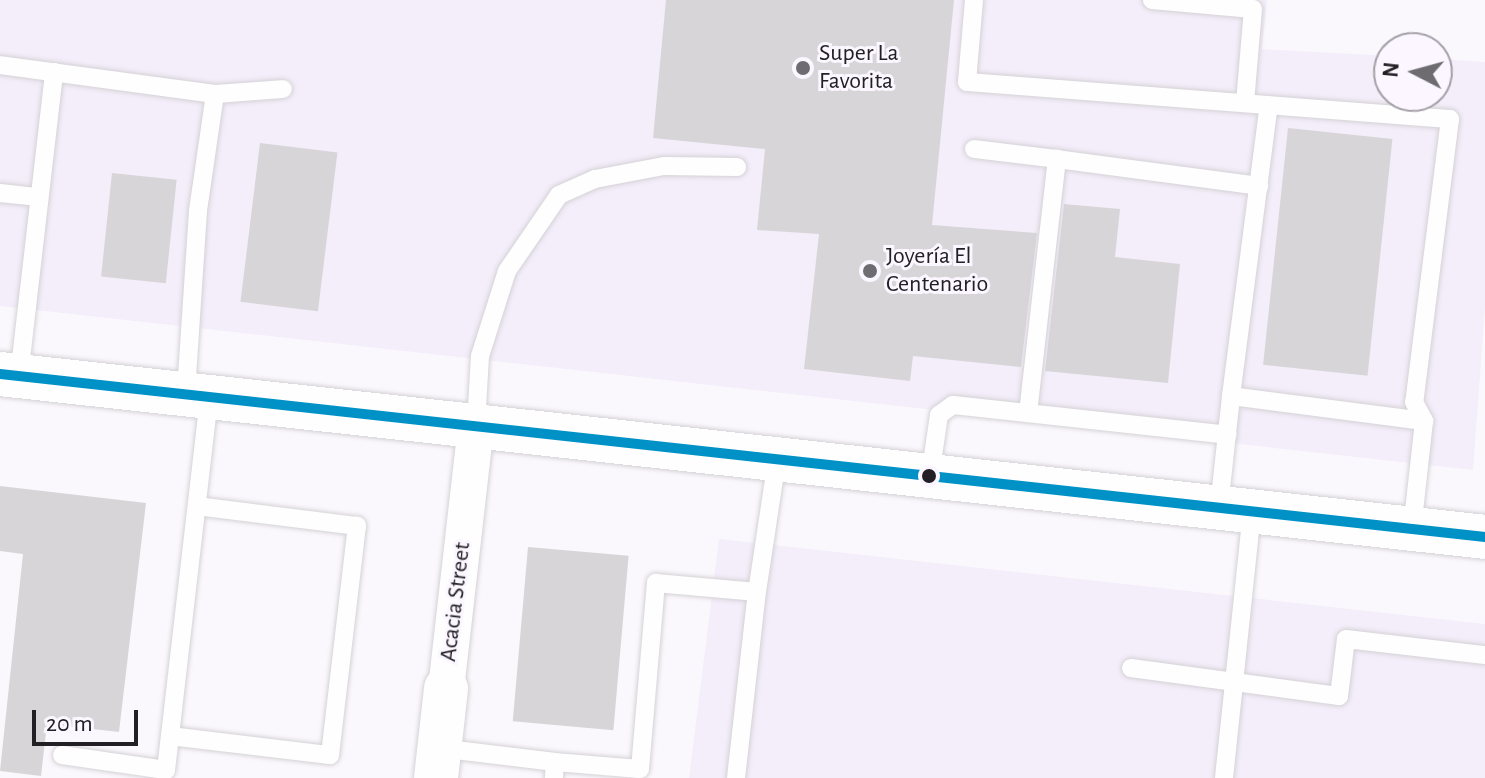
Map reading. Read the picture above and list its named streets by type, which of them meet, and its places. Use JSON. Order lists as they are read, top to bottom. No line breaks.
{"streets":{"main road":["Acacia Street"]},"places":["Super La Favorita","Joyería El Centenario"],"scale_bar":"20 m","north":"left"}
